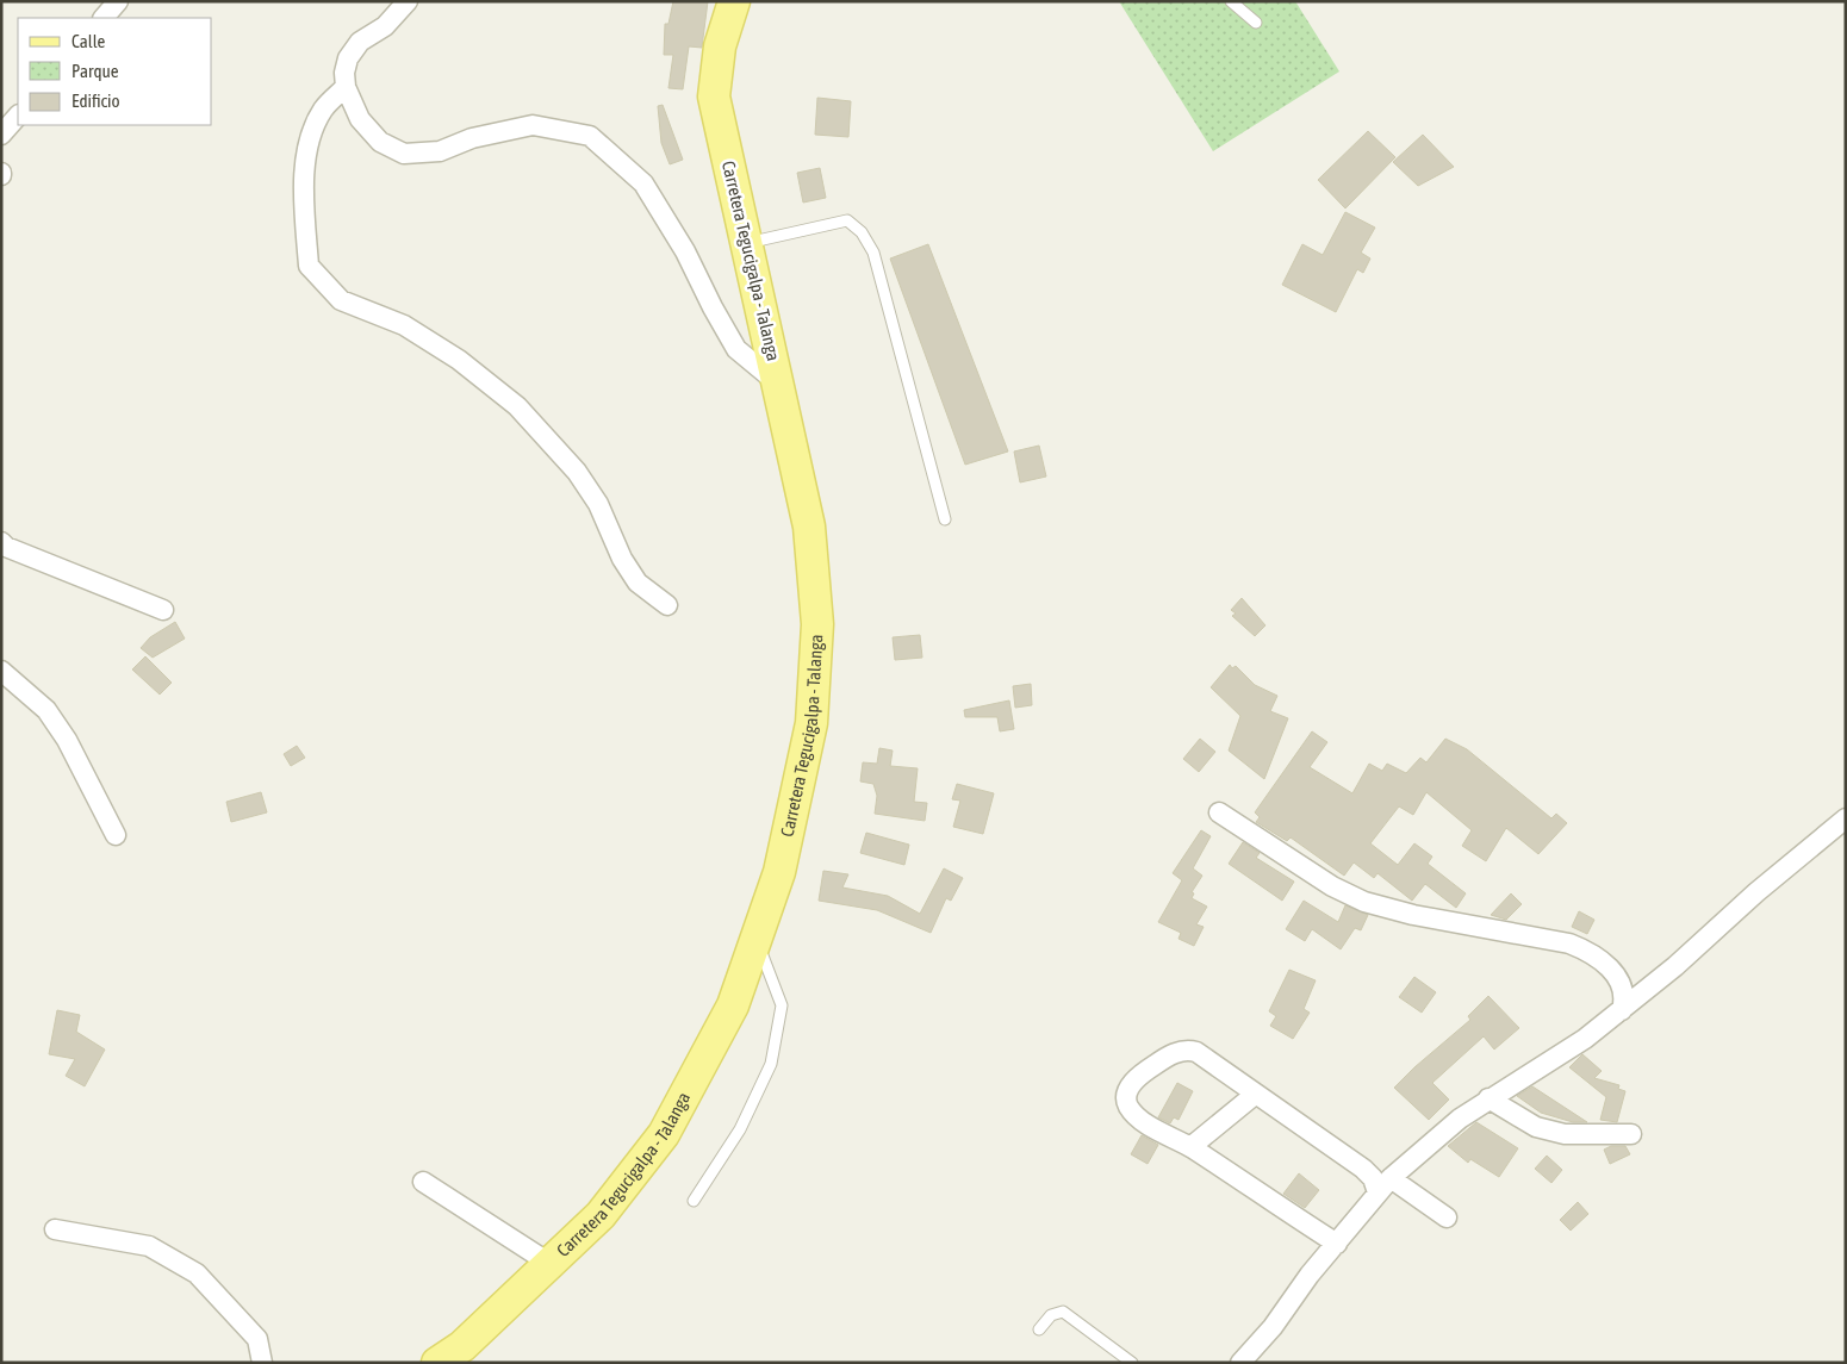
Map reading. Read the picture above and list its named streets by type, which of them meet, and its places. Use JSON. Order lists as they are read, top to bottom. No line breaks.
{"streets":{"main road":["Carretera Tegucigalpa - Talanga"]},"legend":["Calle","Parque","Edificio"]}
